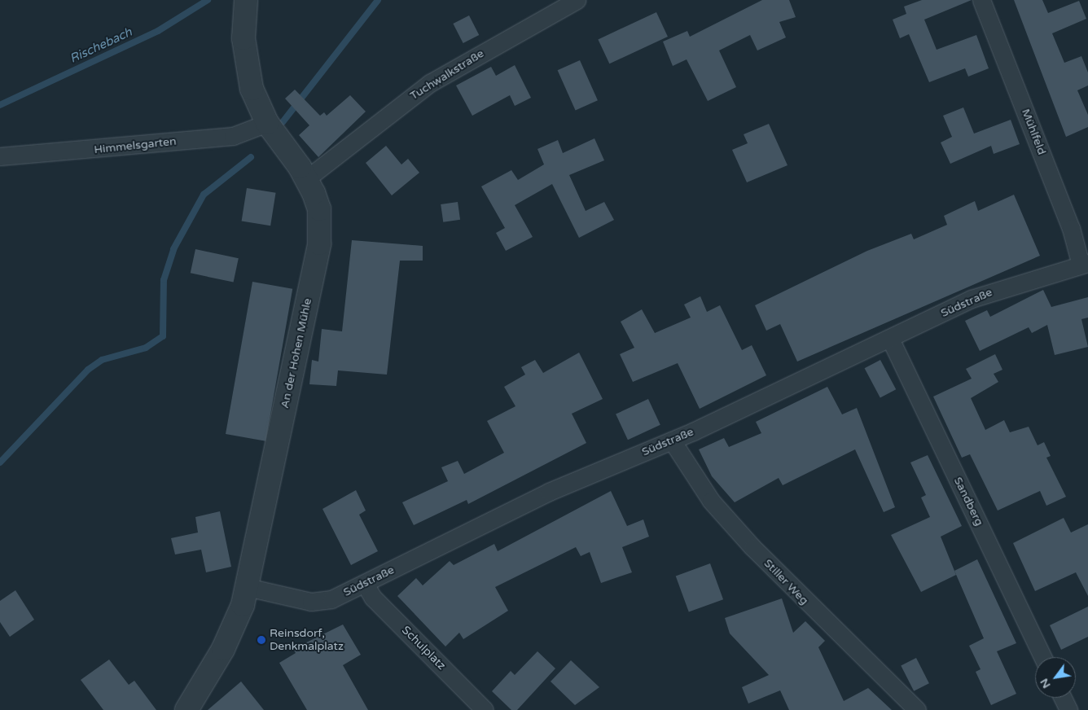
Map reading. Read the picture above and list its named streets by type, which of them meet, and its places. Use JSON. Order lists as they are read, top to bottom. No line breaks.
{"streets":{"street":["Tuchwalkstraße","Mühlfeld","Himmelsgarten","Südstraße","An der Hohen Mühle","Sandberg","Stiller Weg","Schulplatz"]},"crossings":[["Tuchwalkstraße","An der Hohen Mühle"],["Mühlfeld","Südstraße"],["Himmelsgarten","An der Hohen Mühle"],["Südstraße","An der Hohen Mühle"],["Südstraße","Sandberg"],["Südstraße","Stiller Weg"],["Südstraße","Schulplatz"]],"water":["Rischebach"],"places":["Reinsdorf, Denkmalplatz"],"north":"bottom left"}
